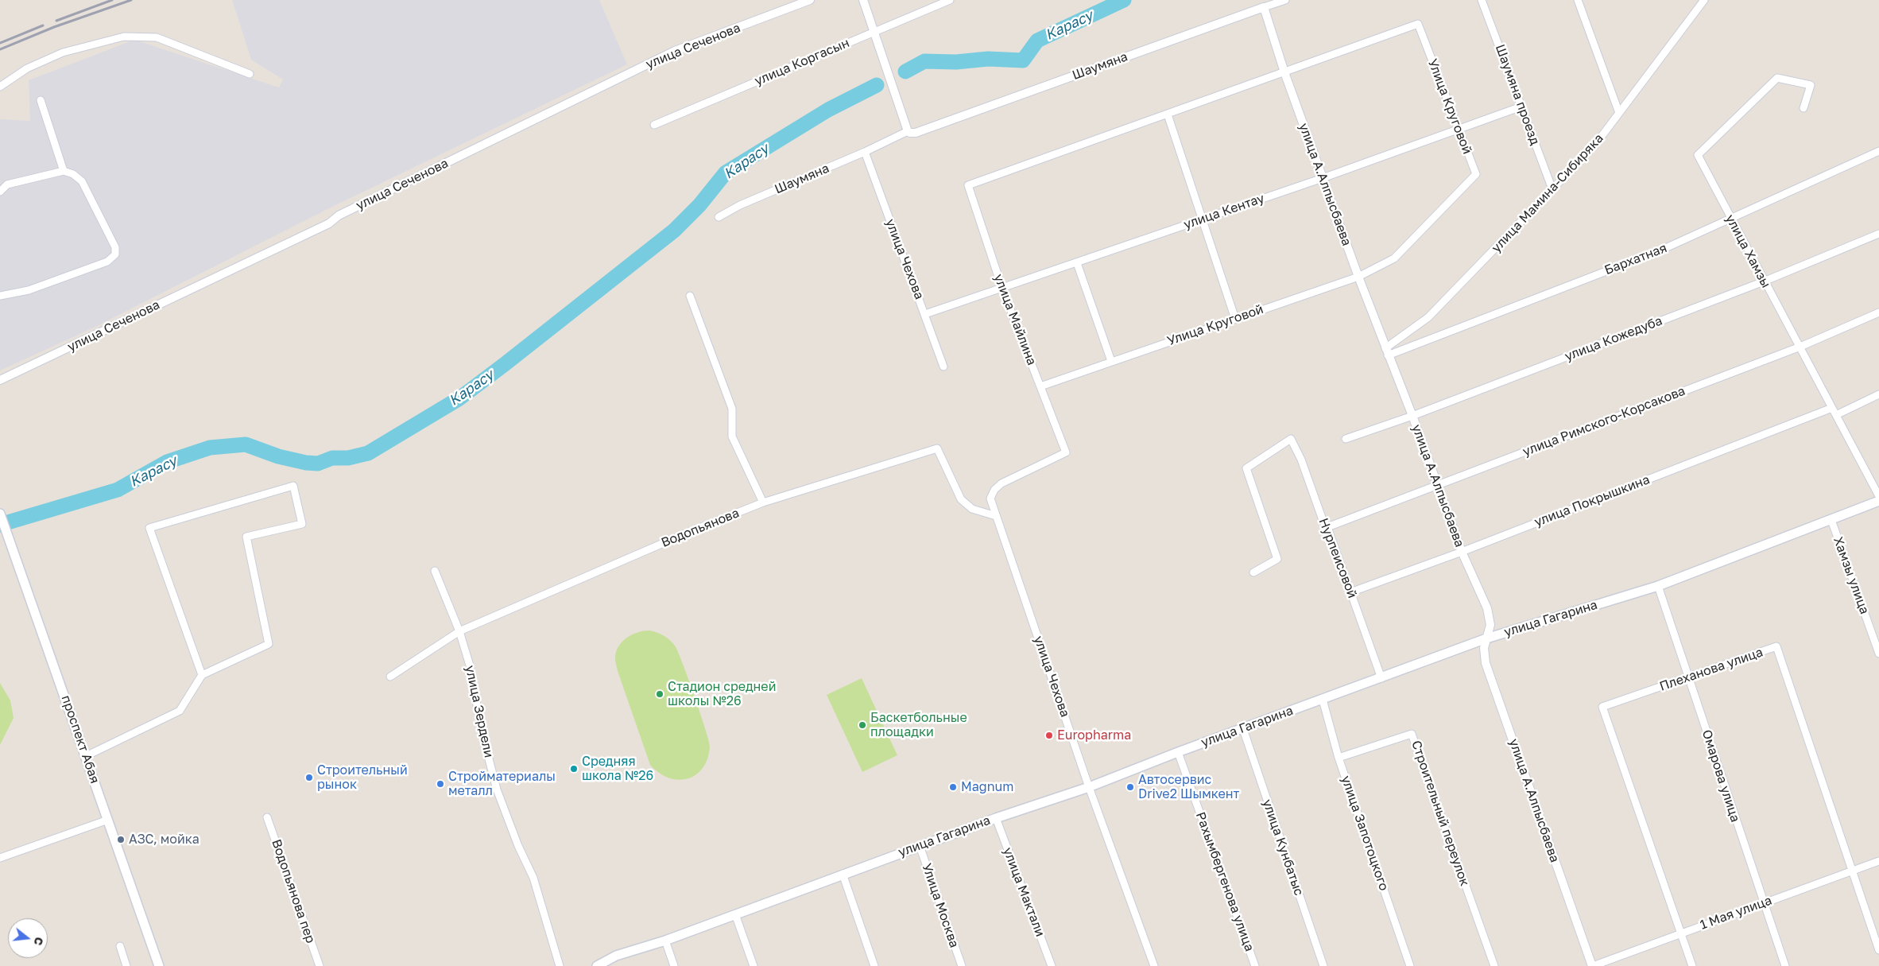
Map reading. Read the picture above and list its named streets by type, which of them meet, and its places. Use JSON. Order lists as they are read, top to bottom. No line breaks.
{"streets":{"main road":["улица Гагарина","проспект Абая"],"street":["улица Сеченова","улица Коргасын","Шаумяна","Шаумяна проезд","Улица Круговой","улица А.Алпысбаева","улица Мамина-Сибиряка","улица Кентау","улица Хамзы","улица Чехова","Бархатная","улица Майлина","улица Кожедуба","улица Римского-Корсакова","улица Покрышкина","Водопьянова","Нурпеисовой","Хамзы улица","Плеханова улица","улица Зердели","Омарова улица","Строительный переулок","улица Запотоцкого","улица Кунбатыс","Рахымбергенова улица","Водопьянова пер","улица Мактали","Улица Москва","1 Мая улица"]},"crossings":[["Шаумяна","улица А.Алпысбаева"],["Шаумяна","улица Чехова"],["Шаумяна проезд","улица Мамина-Сибиряка"],["Шаумяна проезд","улица Кентау"],["Улица Круговой","улица А.Алпысбаева"],["Улица Круговой","улица Кентау"],["Улица Круговой","улица Майлина"],["улица А.Алпысбаева","улица Мамина-Сибиряка"],["улица А.Алпысбаева","улица Кентау"],["улица А.Алпысбаева","Бархатная"],["улица А.Алпысбаева","улица Кожедуба"],["улица А.Алпысбаева","улица Римского-Корсакова"],["улица А.Алпысбаева","улица Покрышкина"],["улица А.Алпысбаева","улица Гагарина"],["улица А.Алпысбаева","1 Мая улица"],["улица Мамина-Сибиряка","Бархатная"],["улица Кентау","улица Чехова"],["улица Кентау","улица Майлина"],["улица Хамзы","Бархатная"],["улица Хамзы","улица Кожедуба"],["улица Хамзы","улица Римского-Корсакова"],["улица Хамзы","улица Покрышкина"],["улица Чехова","улица Майлина"],["улица Чехова","Водопьянова"],["улица Чехова","улица Гагарина"],["улица Римского-Корсакова","Нурпеисовой"],["улица Покрышкина","Нурпеисовой"],["Водопьянова","улица Зердели"],["Нурпеисовой","улица Гагарина"],["Хамзы улица","улица Гагарина"],["улица Гагарина","Омарова улица"],["улица Гагарина","улица Запотоцкого"],["улица Гагарина","улица Кунбатыс"],["улица Гагарина","Рахымбергенова улица"],["улица Гагарина","улица Мактали"],["улица Гагарина","Улица Москва"],["Плеханова улица","Омарова улица"],["Плеханова улица","1 Мая улица"],["Омарова улица","1 Мая улица"],["Строительный переулок","улица Запотоцкого"]],"water":["Карасу"],"places":["Стадион средней школы №26","Баскетбольные площадки","Europharma","Средняя школа №26","Строительный рынок","Стройматериалы металл","Magnum","Автосервис Drive2 Шымкент","АЗС, мойка"],"north":"right"}
